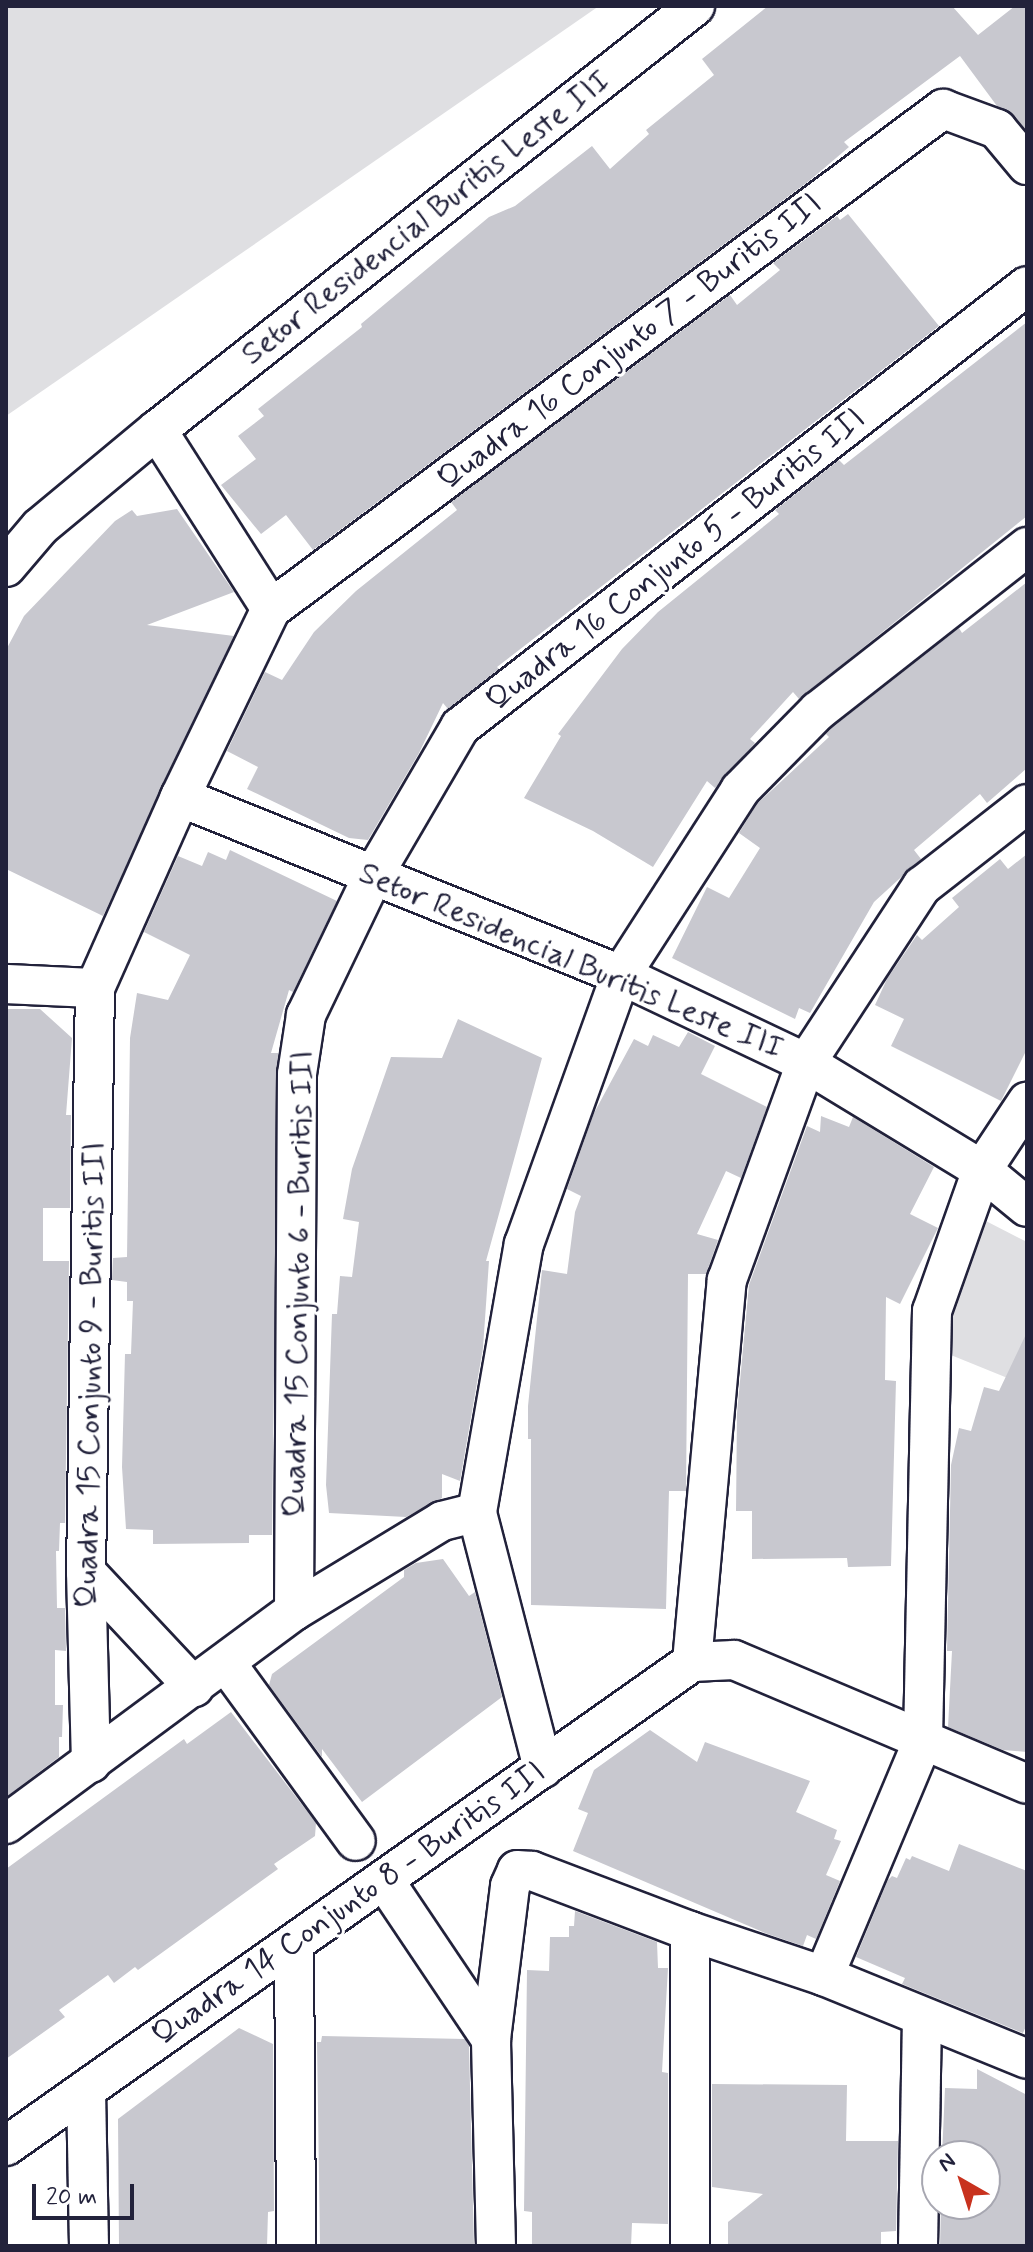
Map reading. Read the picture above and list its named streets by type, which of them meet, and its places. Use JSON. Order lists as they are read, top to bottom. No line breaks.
{"streets":{"street":["Setor Residencial Buritis Leste III","Quadra 16 Conjunto 7 - Buritis III","Quadra 16 Conjunto 5 - Buritis III","Quadra 15 Conjunto 6 - Buritis III","Quadra 15 Conjunto 9 - Buritis III","Quadra 14 Conjunto 8 - Buritis III"]},"crossings":[["Setor Residencial Buritis Leste III","Quadra 16 Conjunto 5 - Buritis III"],["Setor Residencial Buritis Leste III","Quadra 15 Conjunto 6 - Buritis III"],["Quadra 16 Conjunto 5 - Buritis III","Quadra 15 Conjunto 6 - Buritis III"]],"scale_bar":"20 m","north":"top left"}
